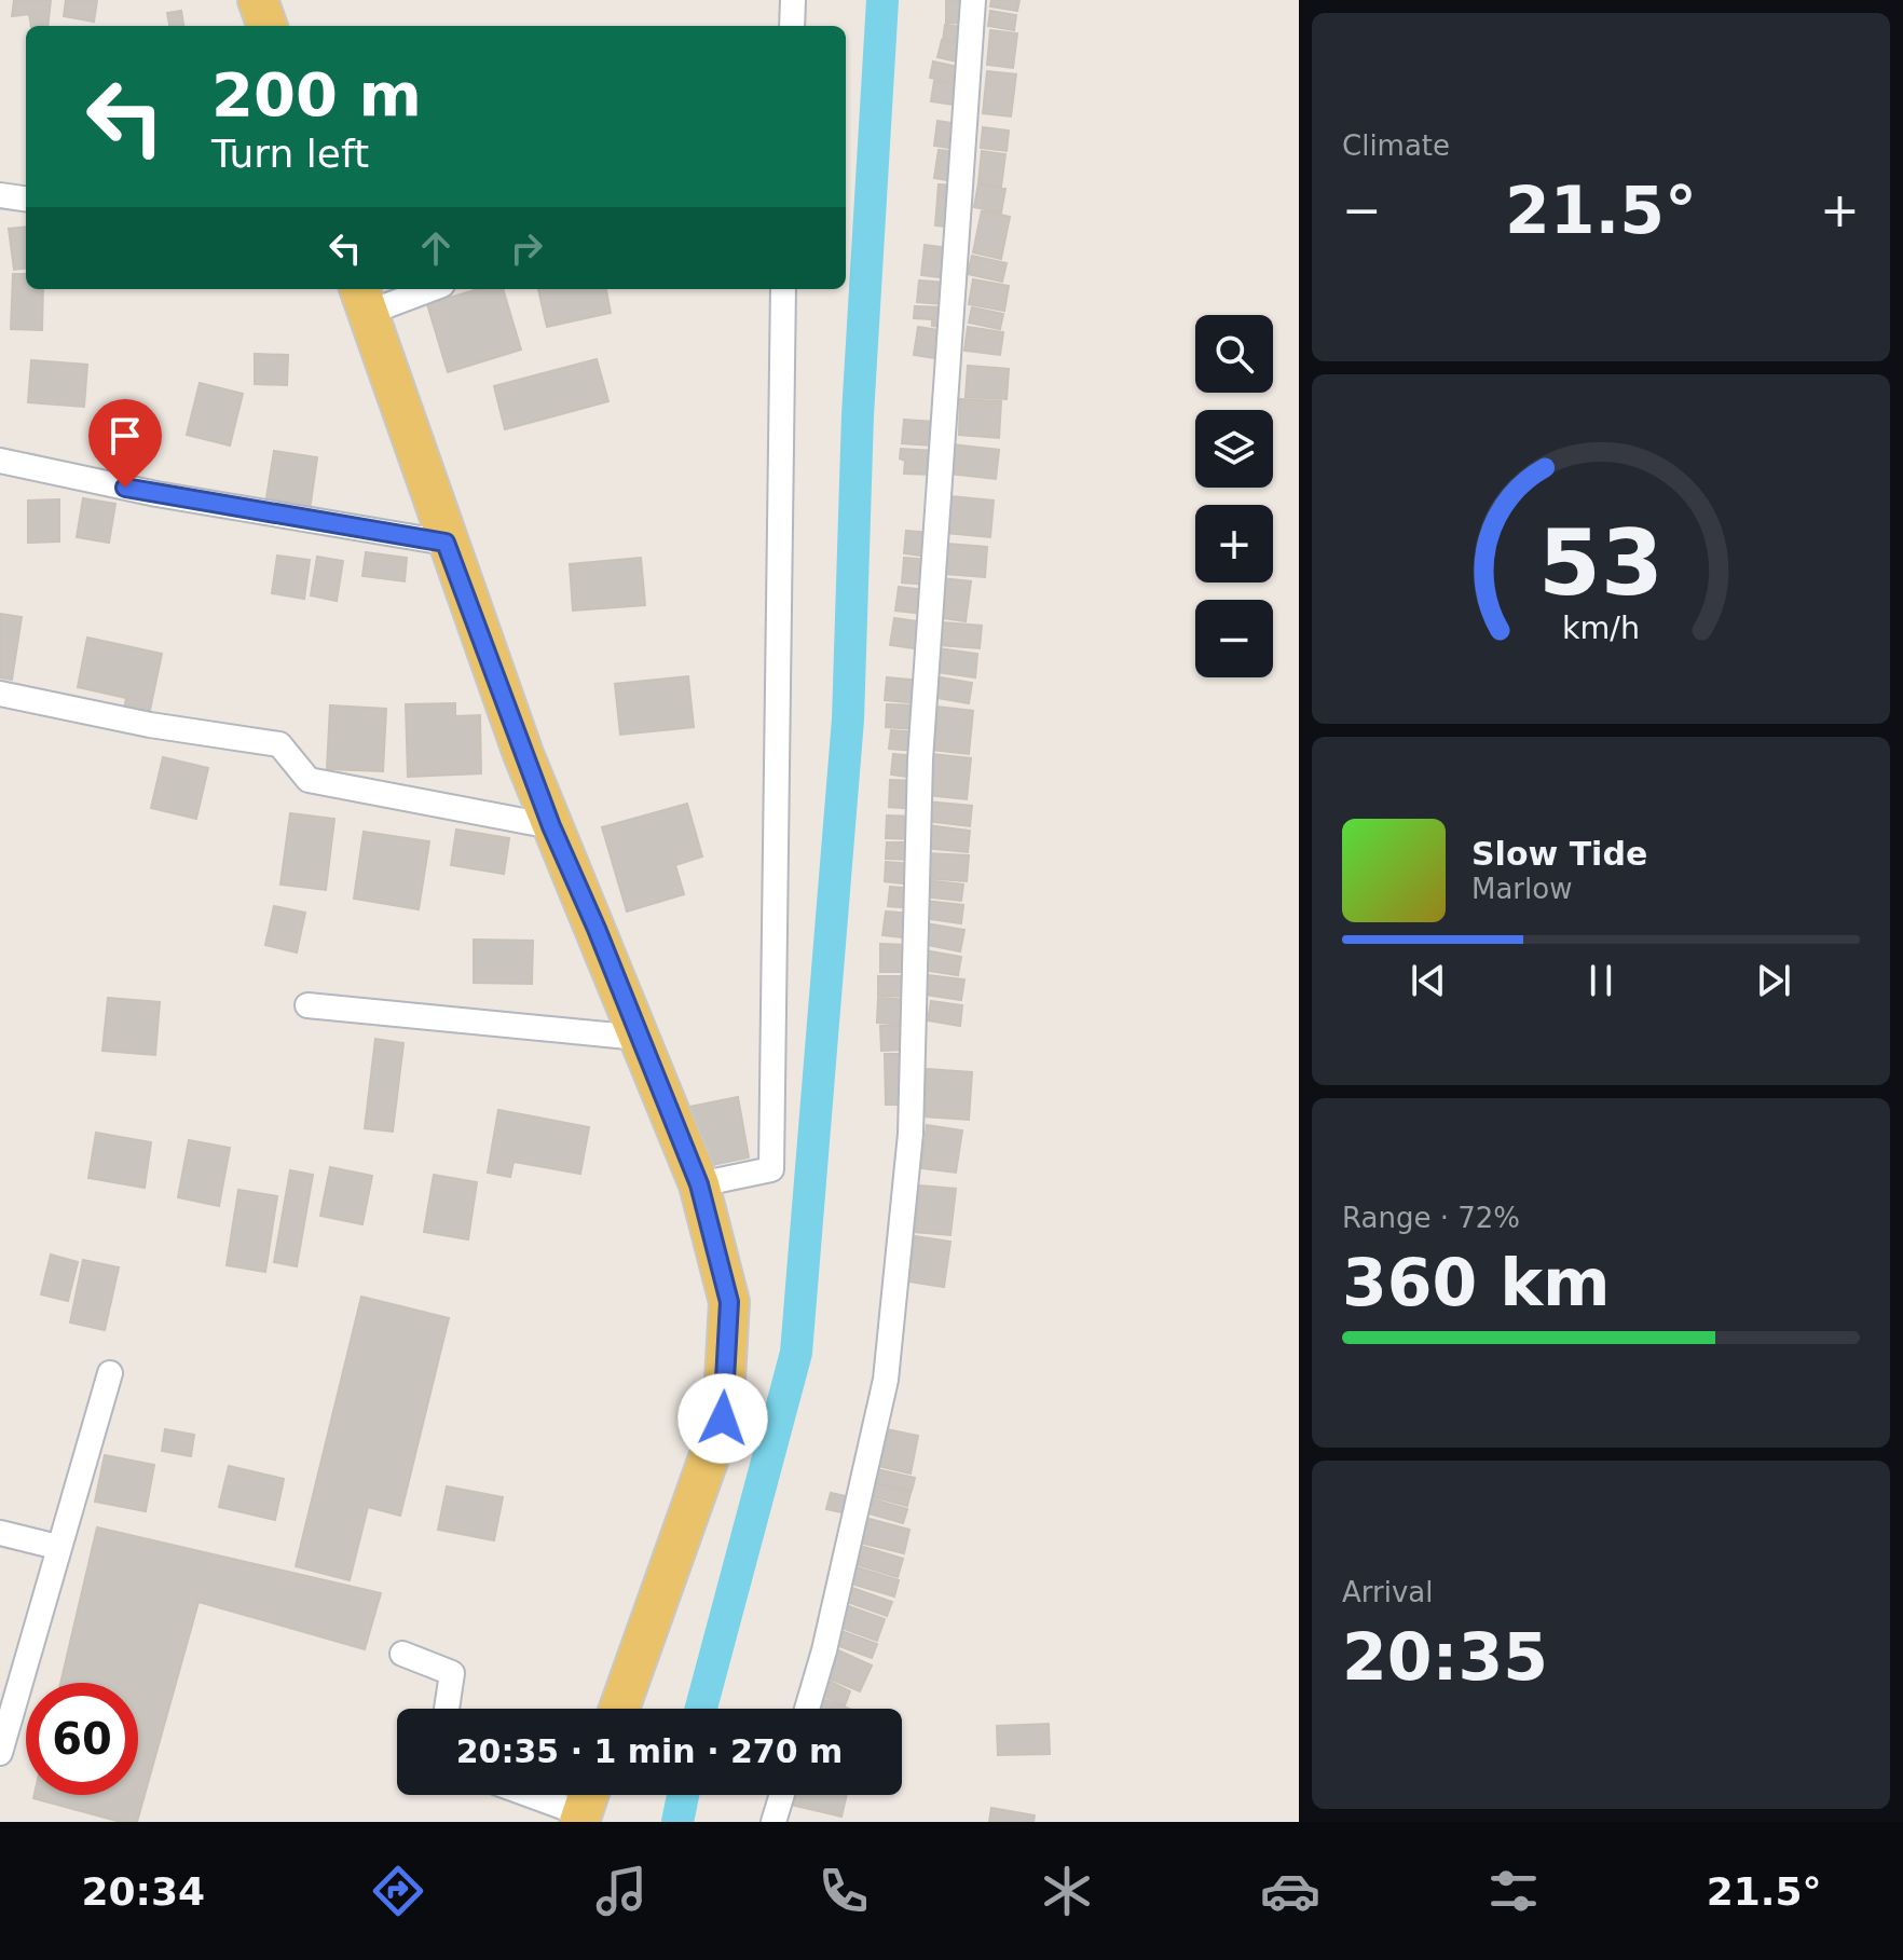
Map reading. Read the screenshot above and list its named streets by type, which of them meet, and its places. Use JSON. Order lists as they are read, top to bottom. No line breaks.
{"page":{"tile":["Climate",["Range · 72%","360 km"],["Arrival","20:35"]],"turn":["200 m","Turn left"],"heat":["−","21.5°","+"],"map_buttons":["+","−"],"song":["Slow Tide","Marlow"],"limit":"60","trip":"20:35 · 1 min · 270 m","tabs":["20:34","21.5°"],"gauge":["53","km/h"]}}
